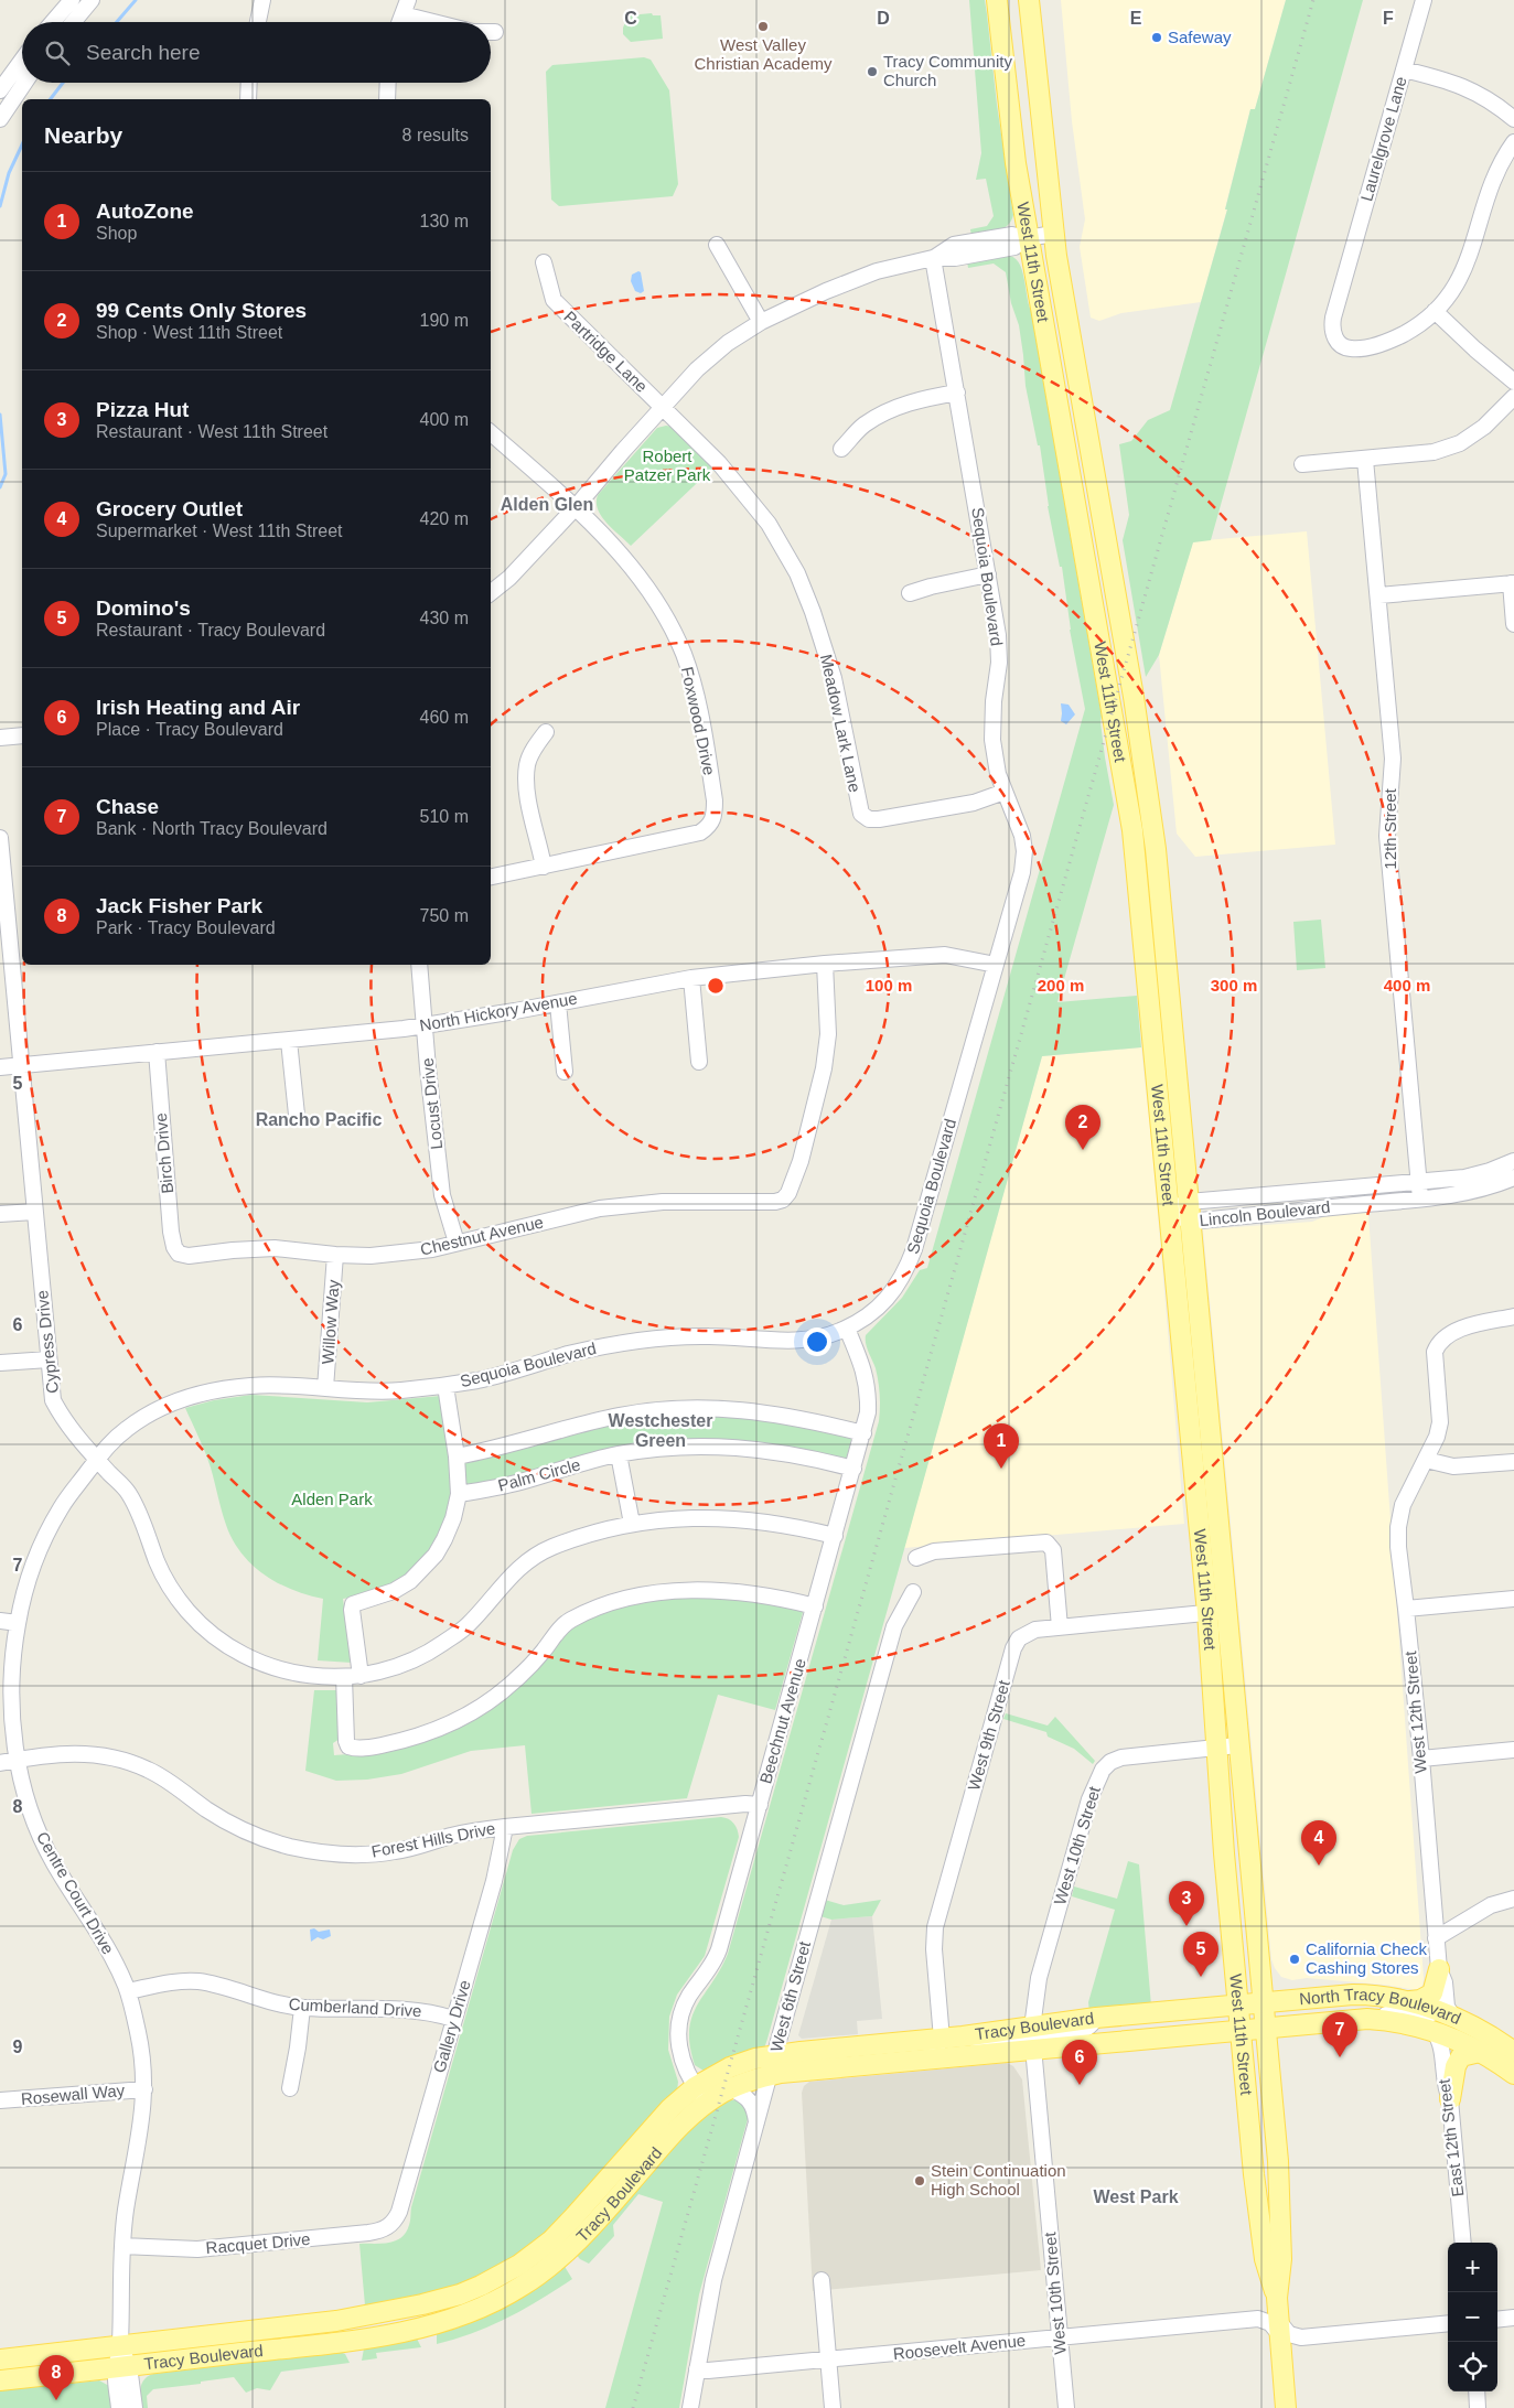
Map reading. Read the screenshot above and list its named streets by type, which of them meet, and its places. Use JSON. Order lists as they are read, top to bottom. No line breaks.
{"streets":{"main road":["West 11th Street","North Tracy Boulevard","Tracy Boulevard"],"street":["Laurelgrove Lane","Partridge Lane","Sequoia Boulevard","Foxwood Drive","Meadow Lark Lane","12th Street","North Hickory Avenue","Locust Drive","Birch Drive","Lincoln Boulevard","Chestnut Avenue","Willow Way","Cypress Drive","Palm Circle","West 12th Street","Beechnut Avenue","West 9th Street","Forest Hills Drive","West 10th Street","Centre Court Drive","West 6th Street","Cumberland Drive","Gallery Drive","Rosewall Way","East 12th Street","Racquet Drive","Roosevelt Avenue"]},"crossings":[["West 11th Street","Lincoln Boulevard"],["West 11th Street","West 9th Street"],["West 11th Street","West 10th Street"],["West 11th Street","North Tracy Boulevard"],["West 11th Street","Tracy Boulevard"],["West 11th Street","Roosevelt Avenue"],["Partridge Lane","Meadow Lark Lane"],["Sequoia Boulevard","Meadow Lark Lane"],["Sequoia Boulevard","North Hickory Avenue"],["Sequoia Boulevard","Willow Way"],["Sequoia Boulevard","Cypress Drive"],["Sequoia Boulevard","Beechnut Avenue"],["Sequoia Boulevard","Centre Court Drive"],["12th Street","Lincoln Boulevard"],["North Hickory Avenue","Locust Drive"],["North Hickory Avenue","Birch Drive"],["North Hickory Avenue","Chestnut Avenue"],["North Hickory Avenue","Cypress Drive"],["Locust Drive","Chestnut Avenue"],["Birch Drive","Chestnut Avenue"],["Chestnut Avenue","Willow Way"],["Cypress Drive","Centre Court Drive"],["Palm Circle","Beechnut Avenue"],["Beechnut Avenue","Forest Hills Drive"],["Beechnut Avenue","Tracy Boulevard"],["West 9th Street","Tracy Boulevard"],["Forest Hills Drive","Centre Court Drive"],["Forest Hills Drive","Gallery Drive"],["West 10th Street","Tracy Boulevard"],["West 10th Street","Roosevelt Avenue"],["Centre Court Drive","Cumberland Drive"],["Centre Court Drive","Tracy Boulevard"],["Centre Court Drive","Rosewall Way"],["Centre Court Drive","Racquet Drive"],["West 6th Street","Tracy Boulevard"],["West 6th Street","Roosevelt Avenue"],["Cumberland Drive","Gallery Drive"],["North Tracy Boulevard","Tracy Boulevard"],["North Tracy Boulevard","East 12th Street"],["Gallery Drive","Racquet Drive"]],"districts":["Alden Glen","Rancho Pacific","Westchester Green","West Park"],"parks":["Robert Patzer Park","Alden Park"],"places":["West Valley Christian Academy","Safeway","Tracy Community Church","California Check Cashing Stores","Stein Continuation High School"],"page":{"search":"Search here","heading":["Nearby","8 results"],"list":[{"mark":"1","name":"AutoZone","note":"Shop","value":"130 m"},{"mark":"2","name":"99 Cents Only Stores","note":"Shop · West 11th Street","value":"190 m"},{"mark":"3","name":"Pizza Hut","note":"Restaurant · West 11th Street","value":"400 m"},{"mark":"4","name":"Grocery Outlet","note":"Supermarket · West 11th Street","value":"420 m"},{"mark":"5","name":"Domino's","note":"Restaurant · Tracy Boulevard","value":"430 m"},{"mark":"6","name":"Irish Heating and Air","note":"Place · Tracy Boulevard","value":"460 m"},{"mark":"7","name":"Chase","note":"Bank · North Tracy Boulevard","value":"510 m"},{"mark":"8","name":"Jack Fisher Park","note":"Park · Tracy Boulevard","value":"750 m"}],"pins":["2","1","4","3","5","7","6","8"],"map_buttons":["+","−"]},"grid":{"columns":["C","D","E","F"],"rows":["5","6","7","8","9"]},"rings":["100 m","200 m","300 m","400 m"]}
